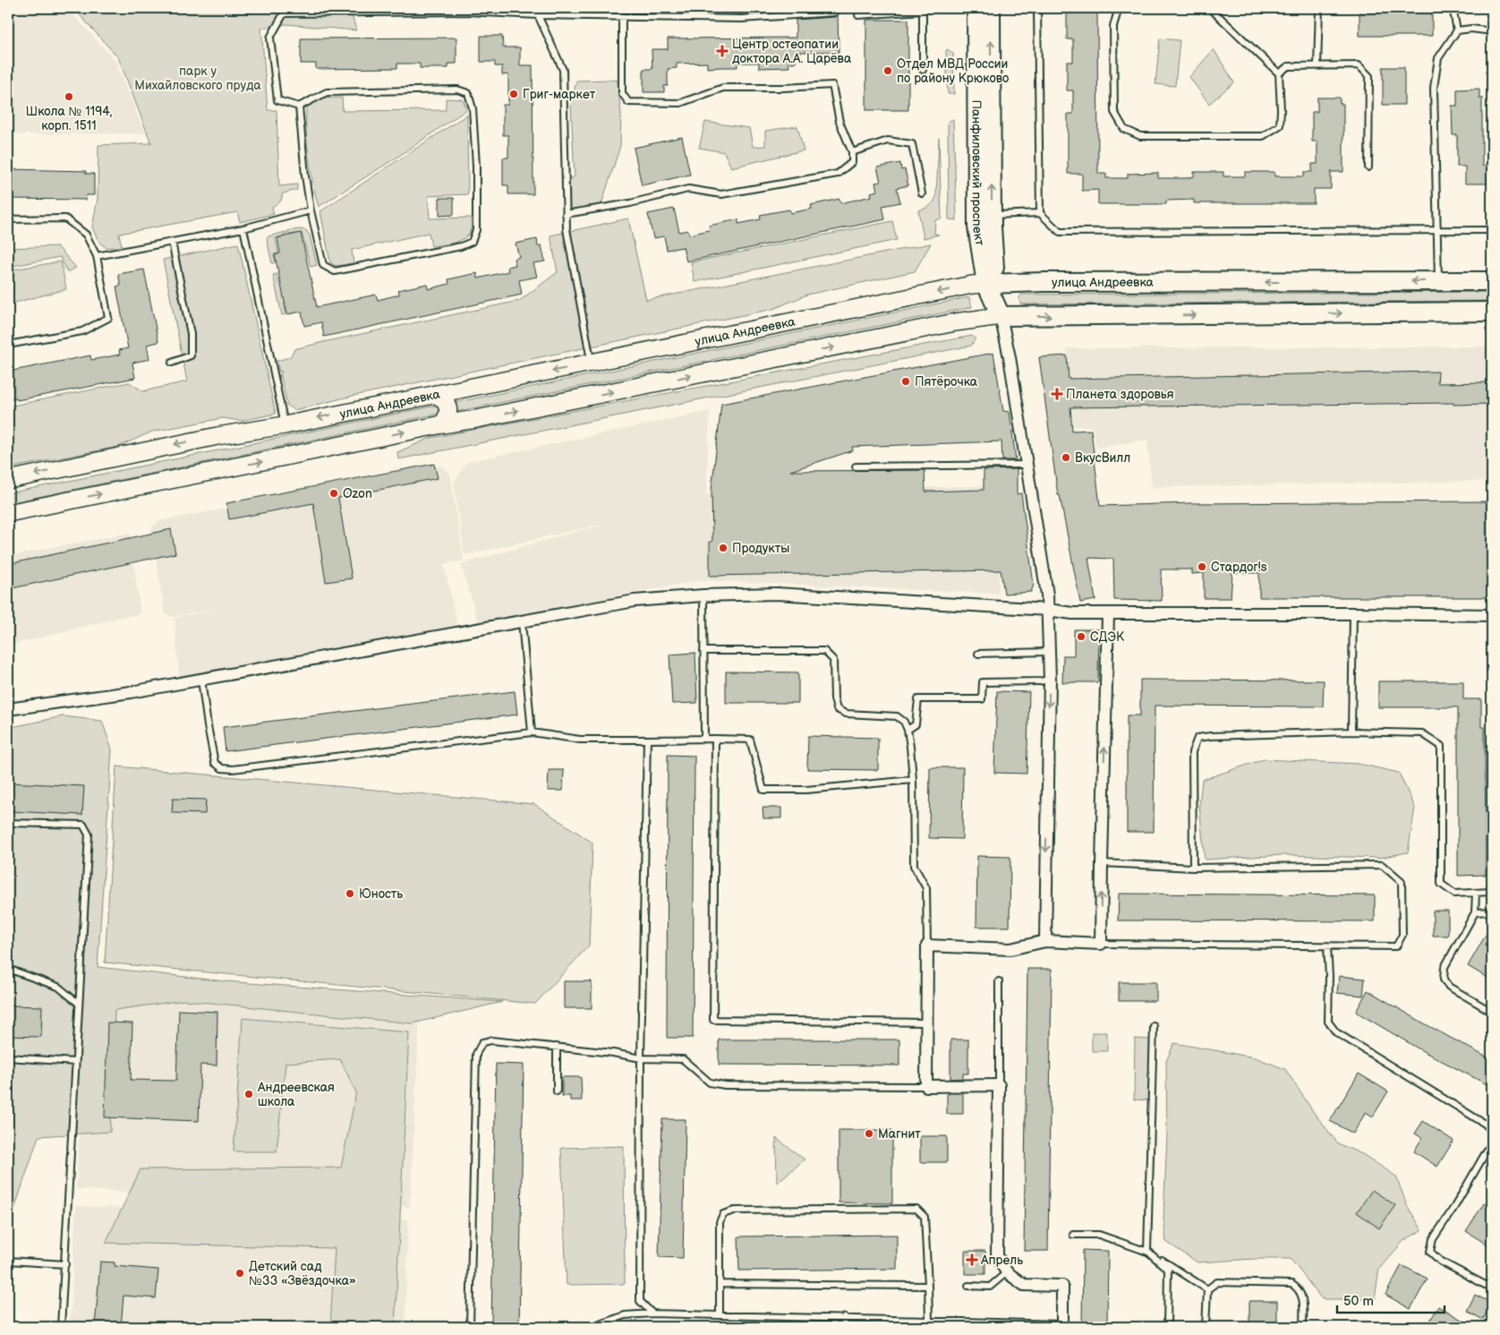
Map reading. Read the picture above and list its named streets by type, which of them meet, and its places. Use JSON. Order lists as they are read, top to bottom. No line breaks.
{"streets":{"main road":["Панфиловский проспект","улица Андреевка"]},"crossings":[["Панфиловский проспект","улица Андреевка"]],"parks":["парк у Михайловского пруда"],"places":{"health":["Центр остеопатии доктора А.А. Царёва","Планета здоровья","Апрель"],"other":["Отдел МВД России по району Крюково","Григ-маркет","Школа № 1194, корп. 1511","Пятёрочка","ВкусВилл","Ozon","Продукты","Стардог!s","СДЭК","Юность","Андреевская школа","Магнит","Детский сад №33 «Звёздочка»"]},"scale_bar":"50 m"}
